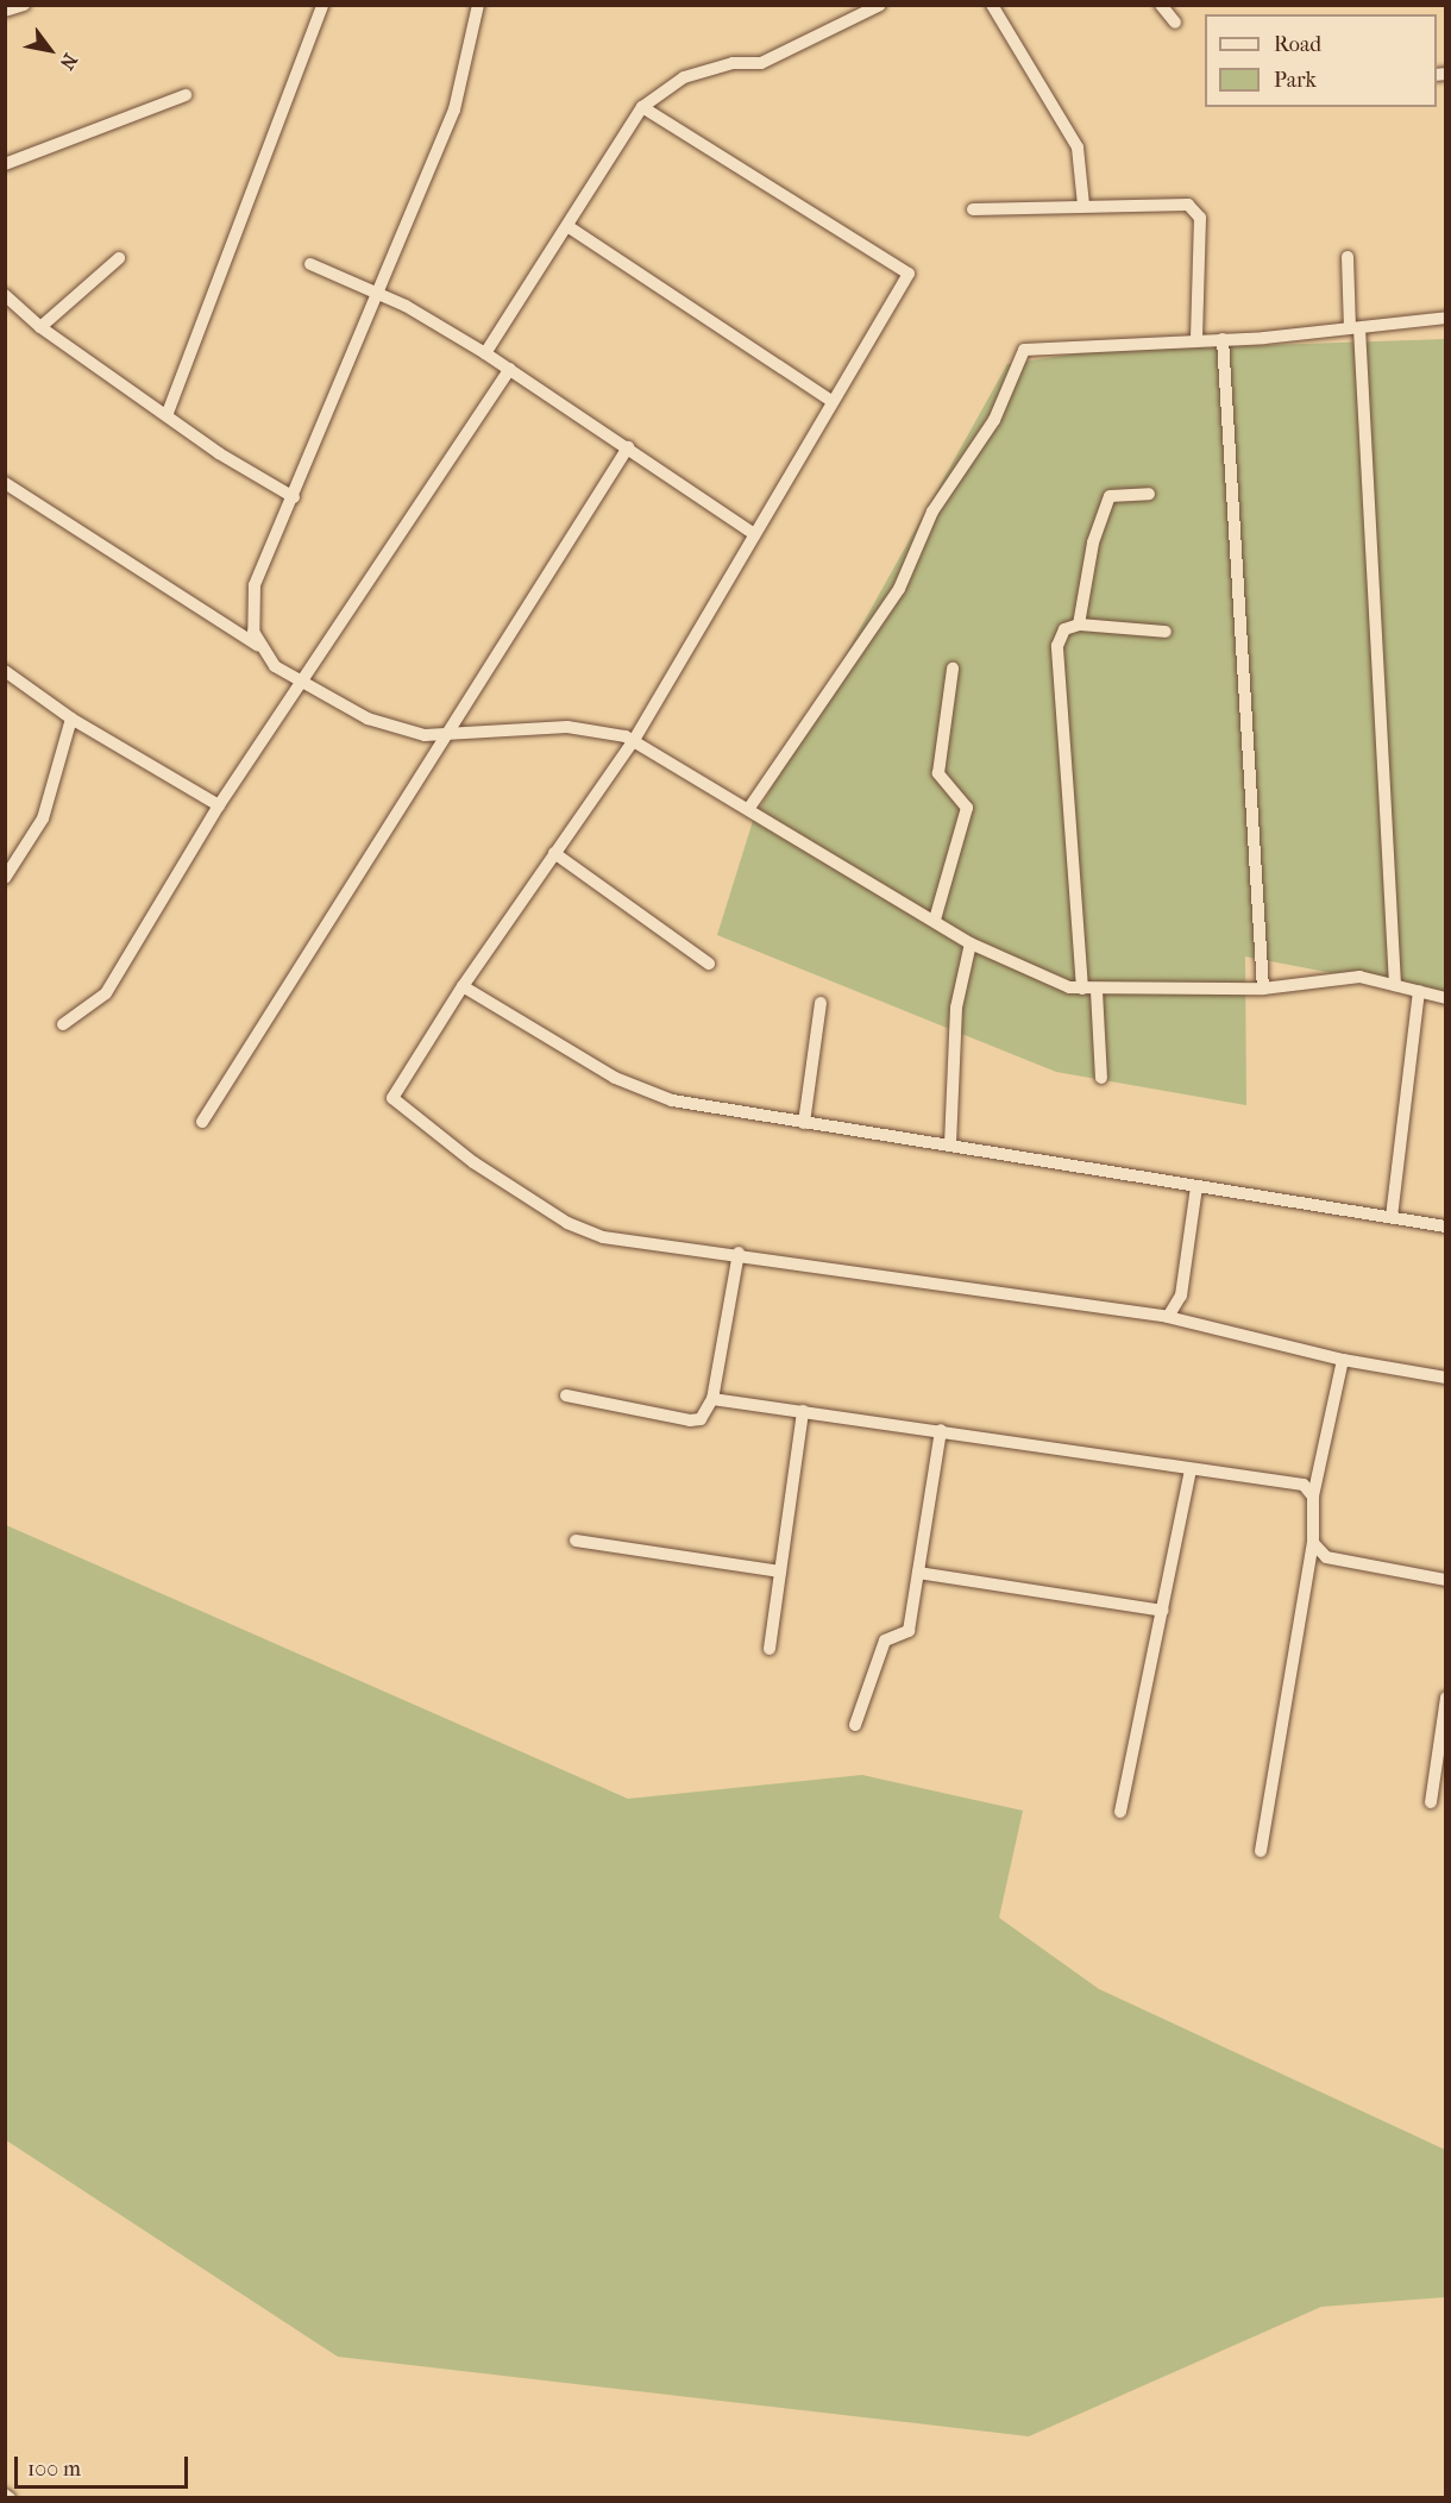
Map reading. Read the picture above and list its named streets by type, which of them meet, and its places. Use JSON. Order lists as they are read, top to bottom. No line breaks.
{"legend":["Road","Park"],"scale_bar":"100 m","north":"bottom right"}
